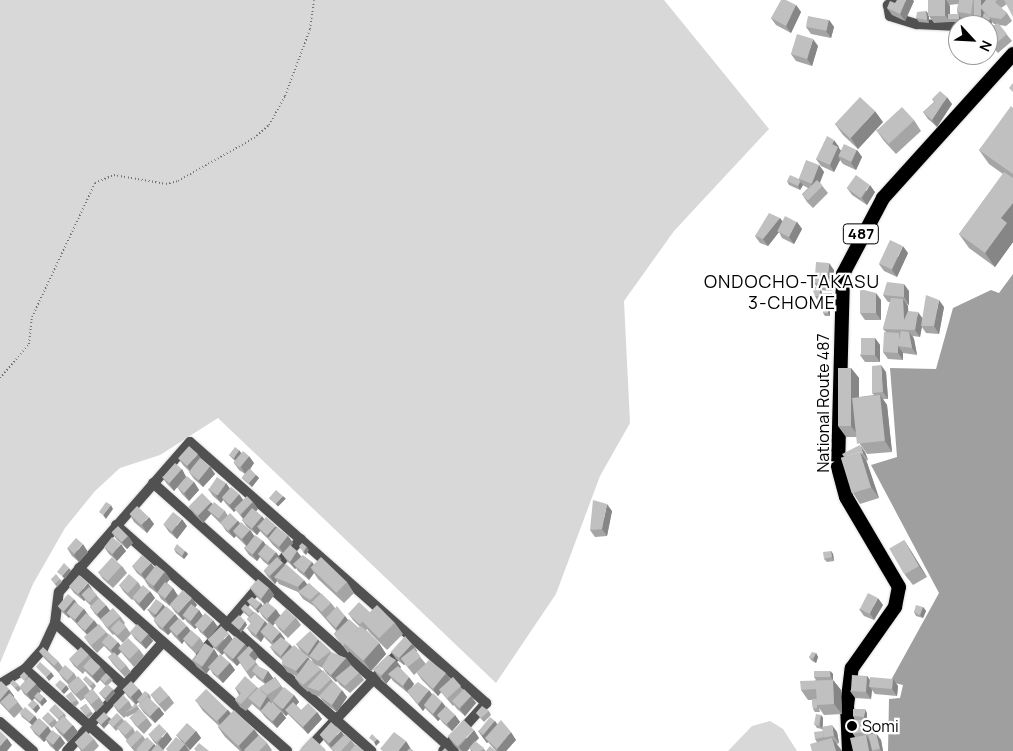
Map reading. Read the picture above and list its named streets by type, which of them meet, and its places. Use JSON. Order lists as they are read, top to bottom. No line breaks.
{"streets":{"highway":["487","National Route 487"]},"districts":["ONDOCHO-TAKASU 3-CHOME"],"places":["Somi"],"north":"bottom right"}
